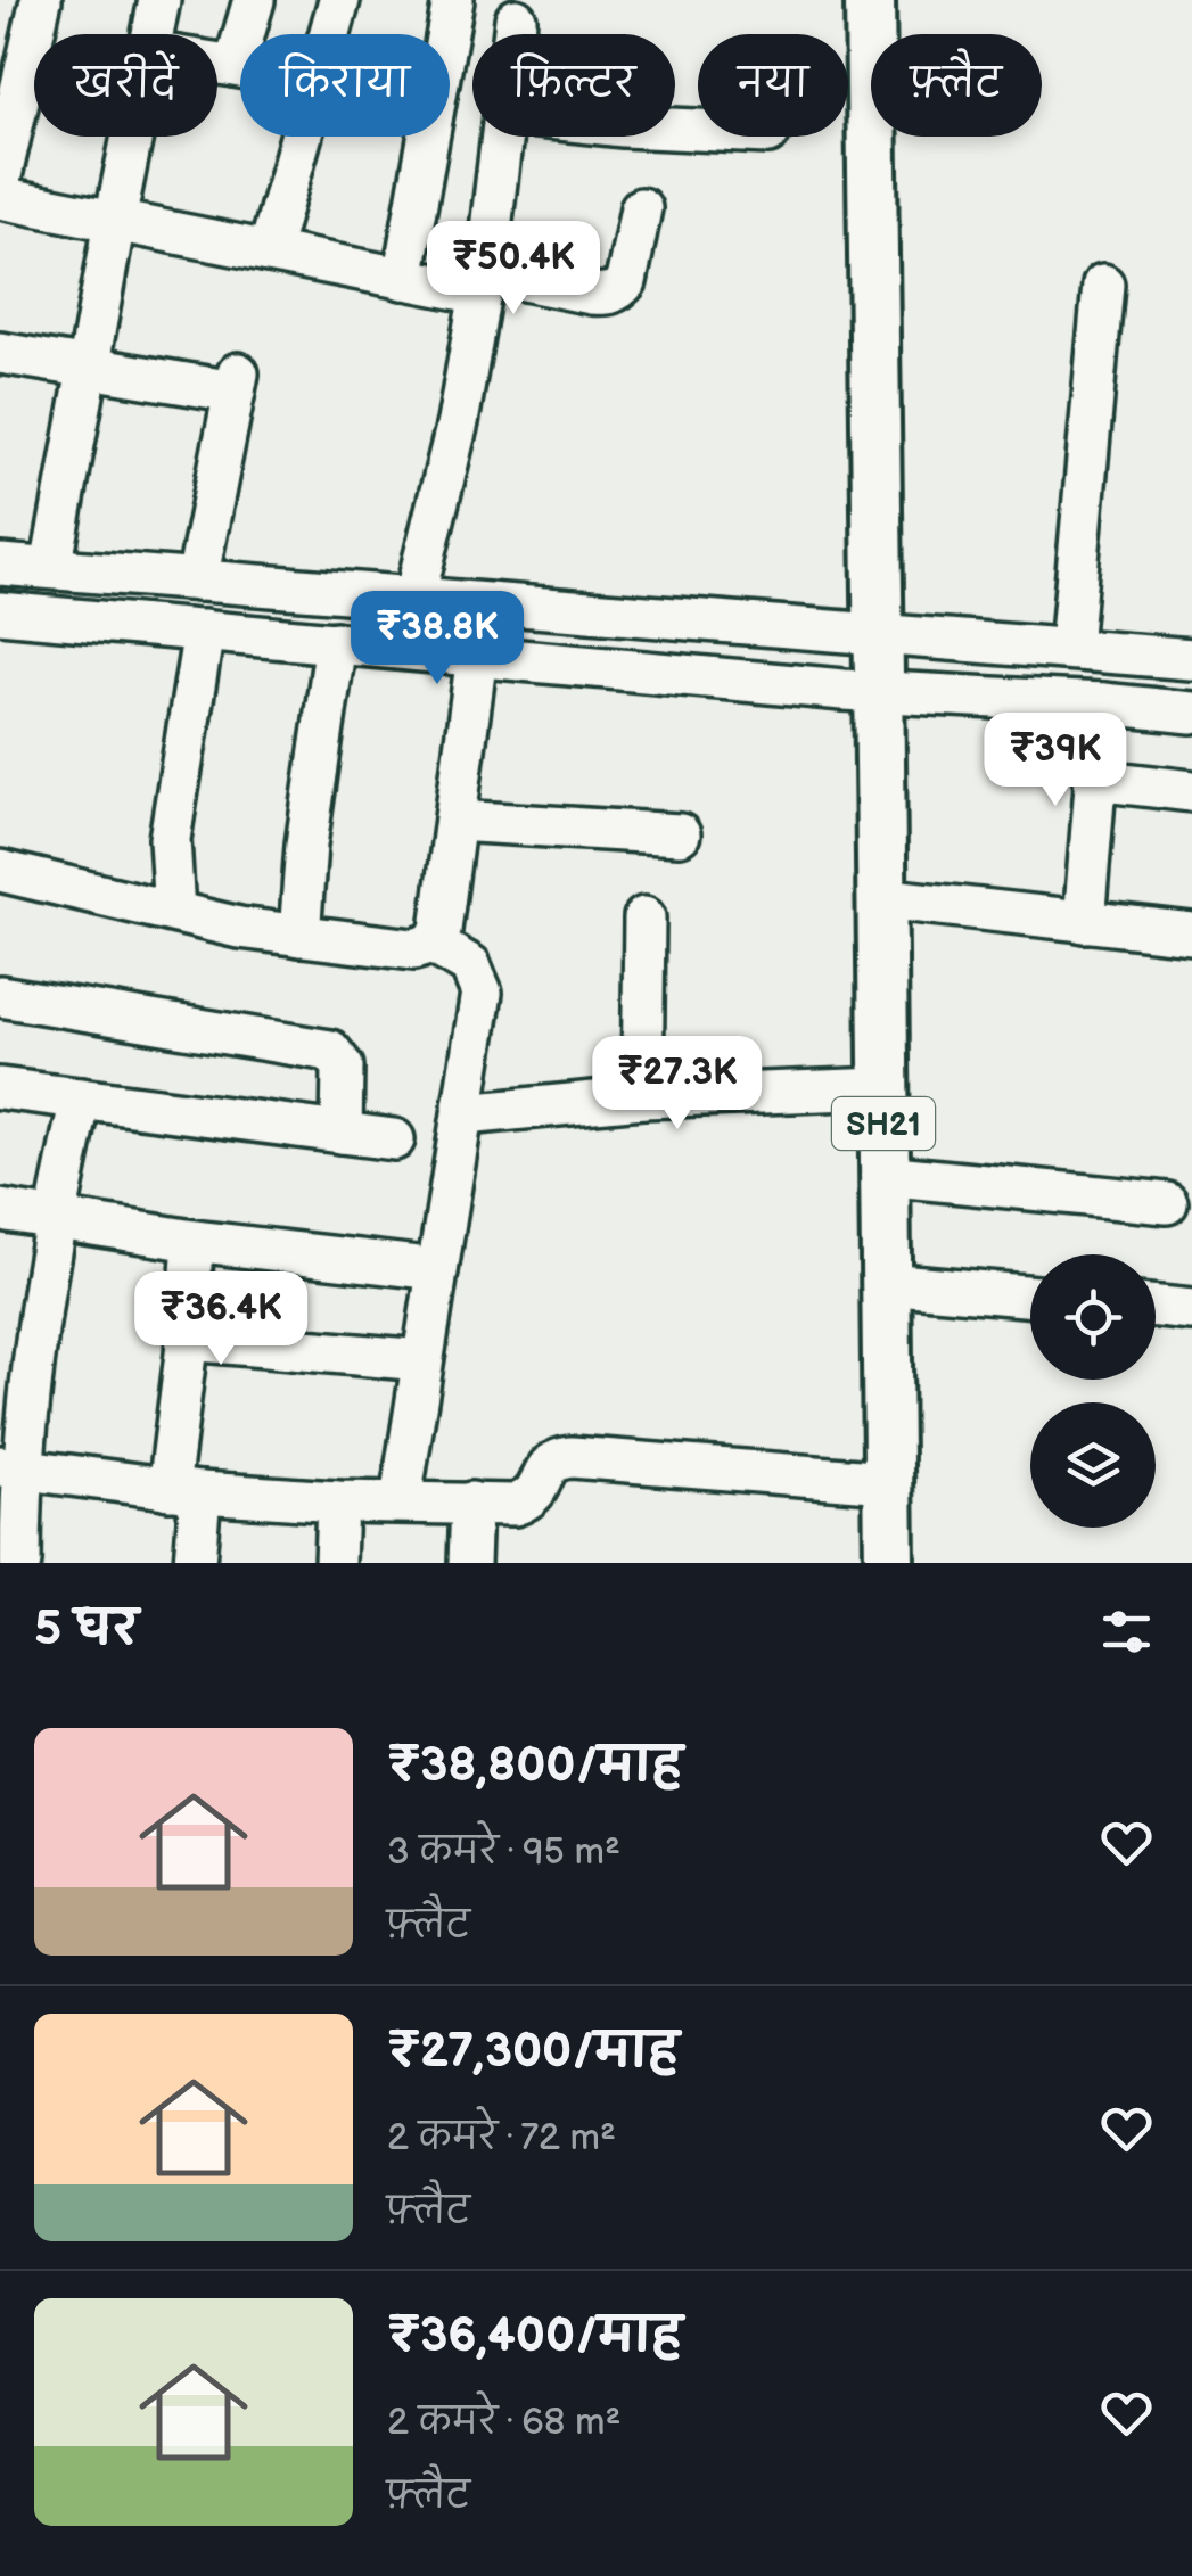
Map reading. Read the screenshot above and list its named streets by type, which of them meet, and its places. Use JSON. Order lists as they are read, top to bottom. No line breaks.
{"streets":{"main road":["SH21"]},"page":{"chip":["खरीदें","किराया","फ़िल्टर","नया","फ़्लैट"],"price":["₹50.4K","₹38.8K","₹39K","₹27.3K","₹36.4K"],"heading":"5 घर","list":[{"name":"₹38,800/माह","note":"3 कमरे · 95 m² · फ़्लैट"},{"name":"₹27,300/माह","note":"2 कमरे · 72 m² · फ़्लैट"},{"name":"₹36,400/माह","note":"2 कमरे · 68 m² · फ़्लैट"}]}}
